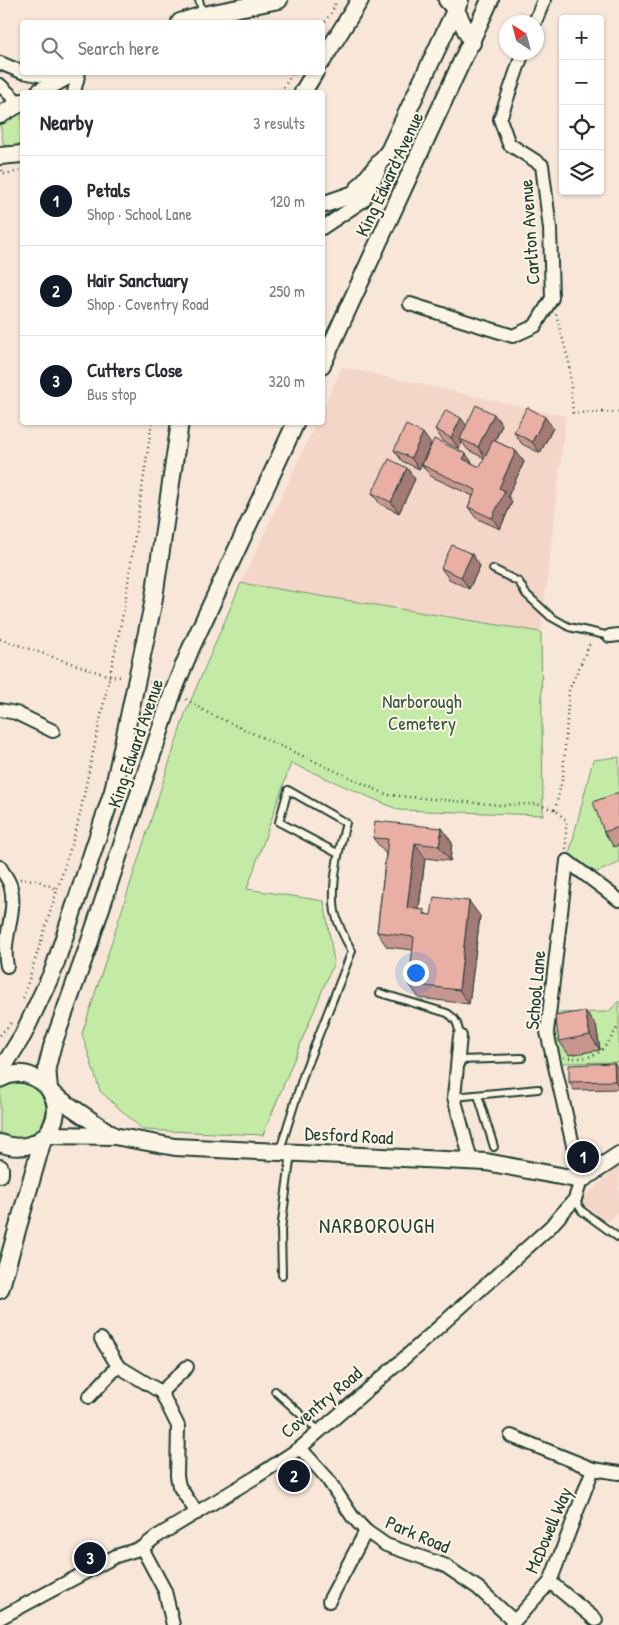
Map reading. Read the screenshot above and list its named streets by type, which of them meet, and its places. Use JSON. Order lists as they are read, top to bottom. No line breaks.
{"streets":{"main road":["King Edward Avenue","Desford Road"],"street":["Carlton Avenue","School Lane","Coventry Road","McDowell Way","Park Road"]},"crossings":[["King Edward Avenue","Desford Road"],["School Lane","Desford Road"],["School Lane","Coventry Road"],["Desford Road","Coventry Road"],["Coventry Road","Park Road"],["McDowell Way","Park Road"]],"districts":["NARBOROUGH"],"parks":["Narborough Cemetery"],"north":"top left","page":{"map_buttons":["+","−"],"search":"Search here","heading":["Nearby","3 results"],"list":[{"mark":"1","name":"Petals","note":"Shop · School Lane","value":"120 m"},{"mark":"2","name":"Hair Sanctuary","note":"Shop · Coventry Road","value":"250 m"},{"mark":"3","name":"Cutters Close","note":"Bus stop","value":"320 m"}],"pins":["1","2","3"]}}
